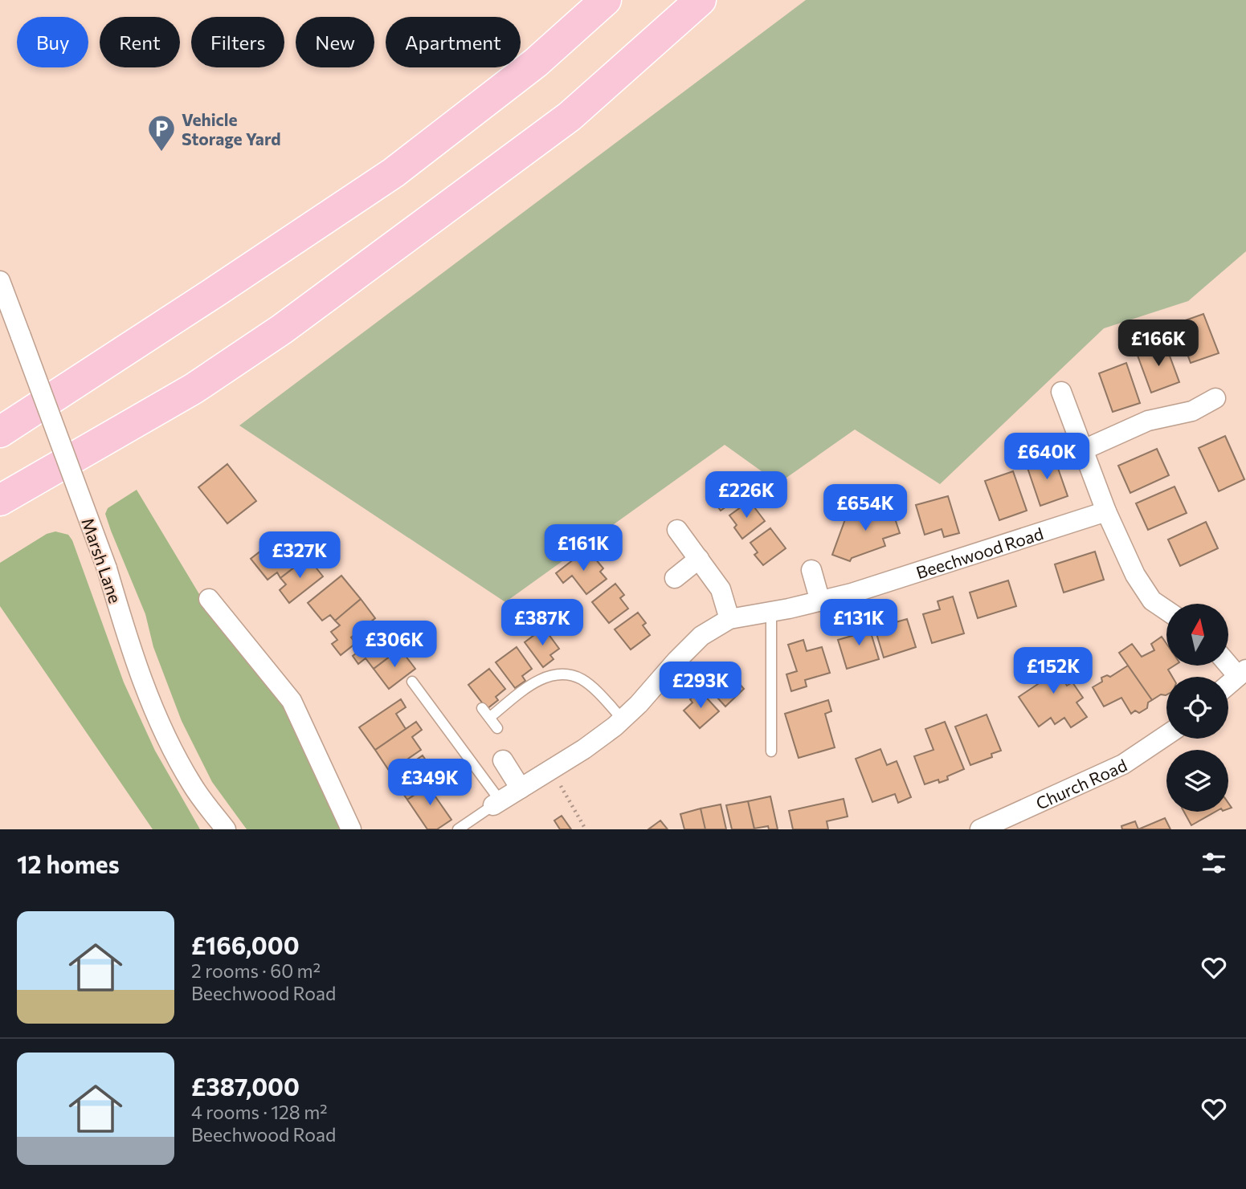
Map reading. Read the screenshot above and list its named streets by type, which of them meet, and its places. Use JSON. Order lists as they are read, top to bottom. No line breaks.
{"streets":{"street":["Beechwood Road","Marsh Lane","Church Road"]},"places":{"parking":["Vehicle Storage Yard"]},"north":"top","page":{"chip":["Buy","Rent","Filters","New","Apartment"],"price":["£166K","£640K","£226K","£654K","£161K","£327K","£387K","£131K","£306K","£152K","£293K","£349K"],"heading":"12 homes","list":[{"name":"£166,000","note":"2 rooms · 60 m² · Beechwood Road"},{"name":"£387,000","note":"4 rooms · 128 m² · Beechwood Road"}]}}
